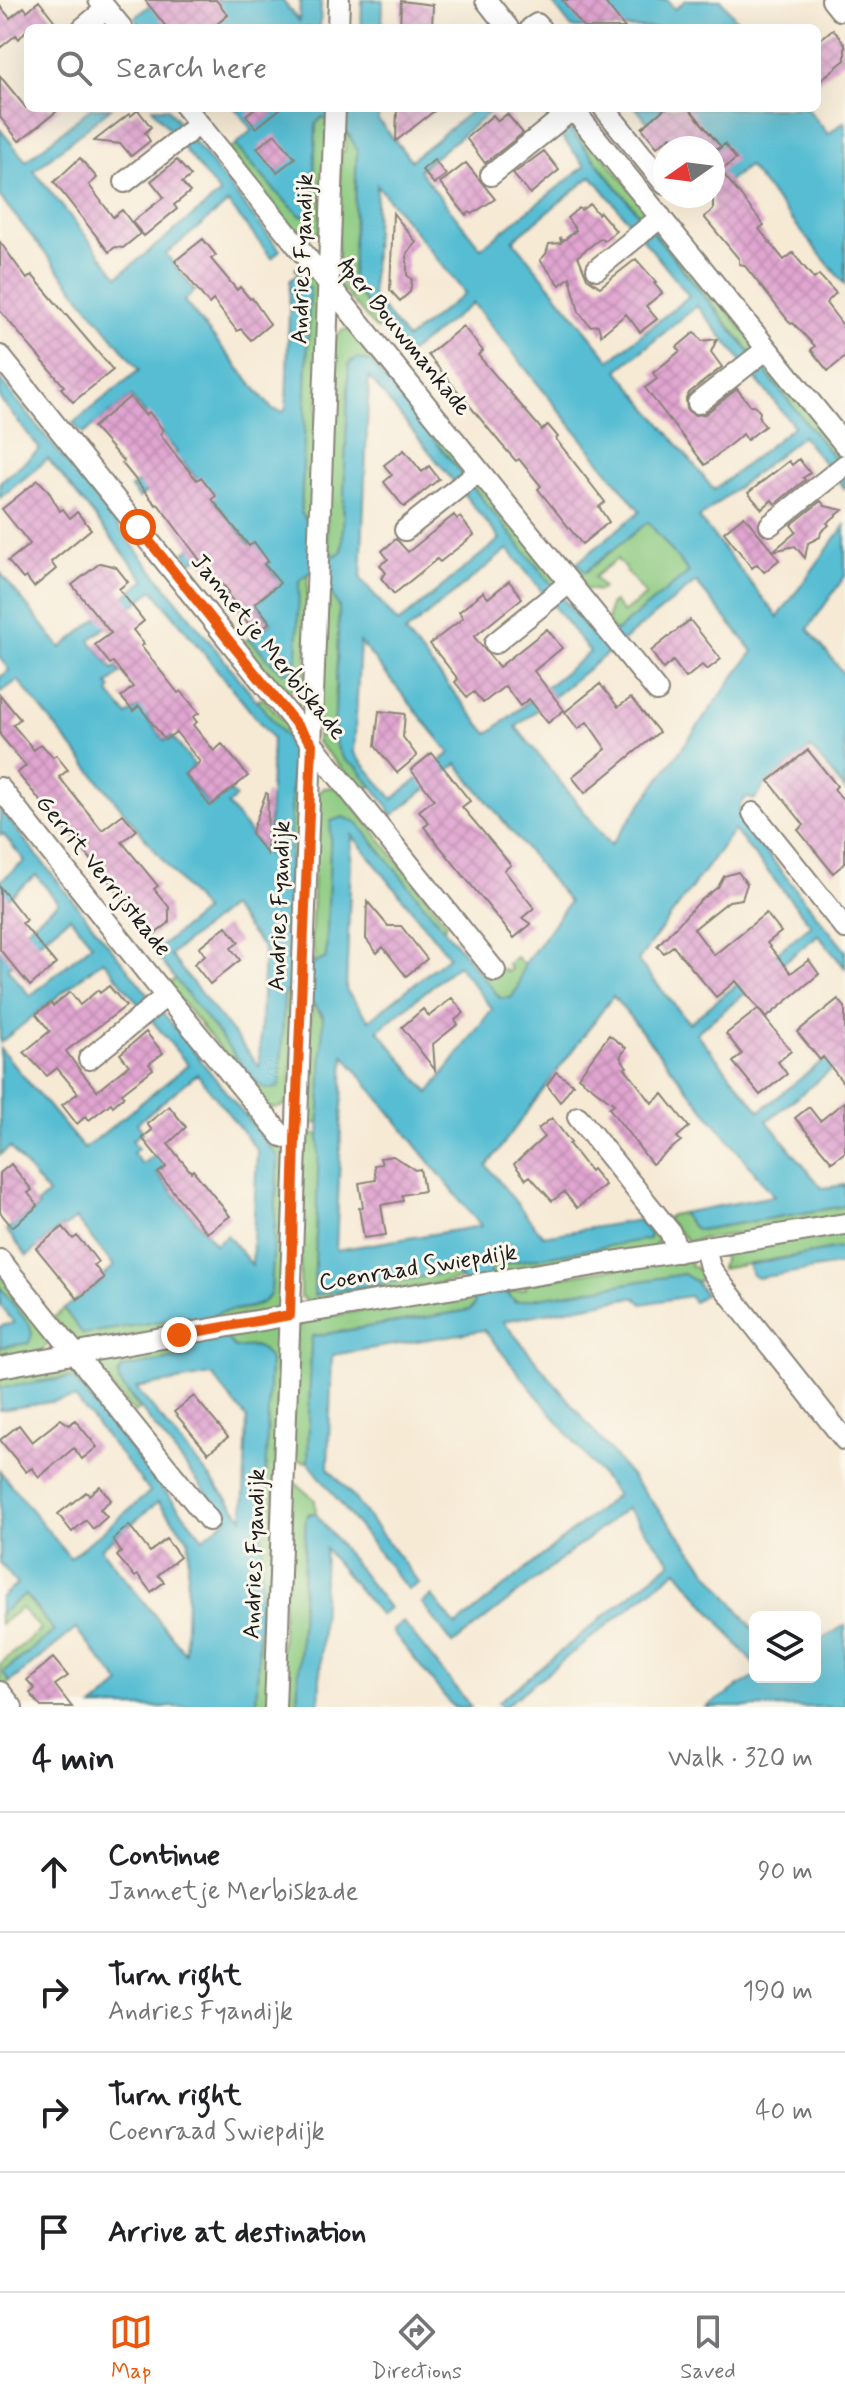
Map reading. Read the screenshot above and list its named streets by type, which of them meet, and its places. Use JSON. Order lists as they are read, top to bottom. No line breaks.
{"streets":{"street":["Andries Fyandijk","Aper Bouwmankade","Jannetje Merbiskade","Gerrit Verrijstkade","Coenraad Swiepdijk"]},"crossings":[["Andries Fyandijk","Aper Bouwmankade"],["Andries Fyandijk","Jannetje Merbiskade"],["Andries Fyandijk","Gerrit Verrijstkade"],["Andries Fyandijk","Coenraad Swiepdijk"]],"north":"left","page":{"search":"Search here","heading":["4 min","Walk · 320 m"],"list":[["Continue","Jannetje Merbiskade","90 m"],["Turn right","Andries Fyandijk","190 m"],["Turn right","Coenraad Swiepdijk","40 m"],"Arrive at destination"],"nav":["Map","Directions","Saved"]}}
